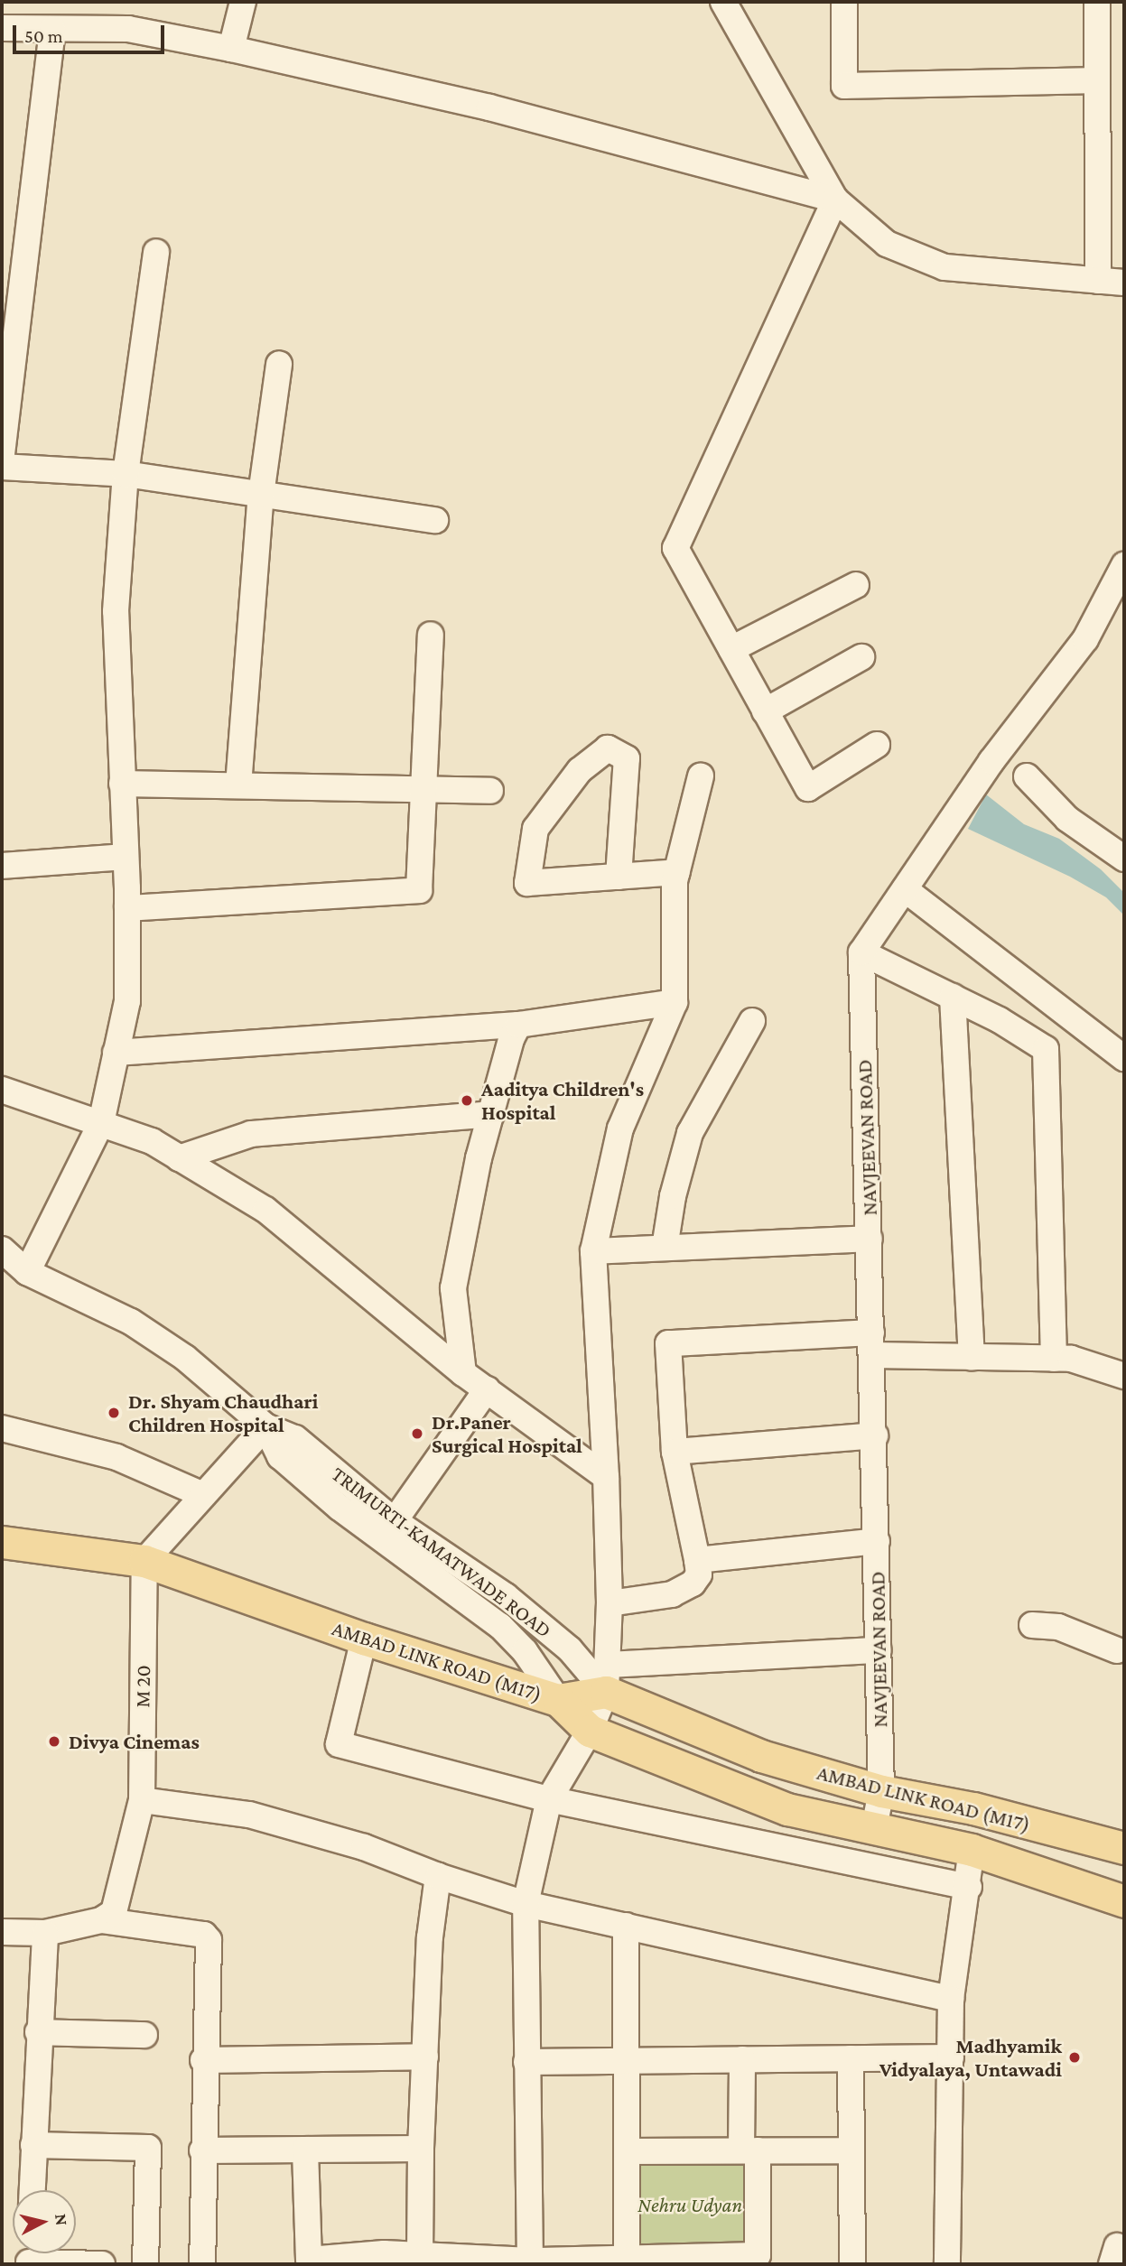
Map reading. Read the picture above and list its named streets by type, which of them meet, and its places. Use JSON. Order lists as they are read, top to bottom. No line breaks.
{"streets":{"main road":["AMBAD LINK ROAD (M17)"],"street":["NAVJEEVAN ROAD","TRIMURTI-KAMATWADE ROAD","M 20"]},"crossings":[["NAVJEEVAN ROAD","AMBAD LINK ROAD (M17)"],["TRIMURTI-KAMATWADE ROAD","AMBAD LINK ROAD (M17)"],["AMBAD LINK ROAD (M17)","M 20"]],"parks":["Nehru Udyan"],"places":["Aaditya Children's Hospital","Dr. Shyam Chaudhari Children Hospital","Dr.Paner Surgical Hospital","Divya Cinemas","Madhyamik Vidyalaya, Untawadi"],"scale_bar":"50 m","north":"right"}
